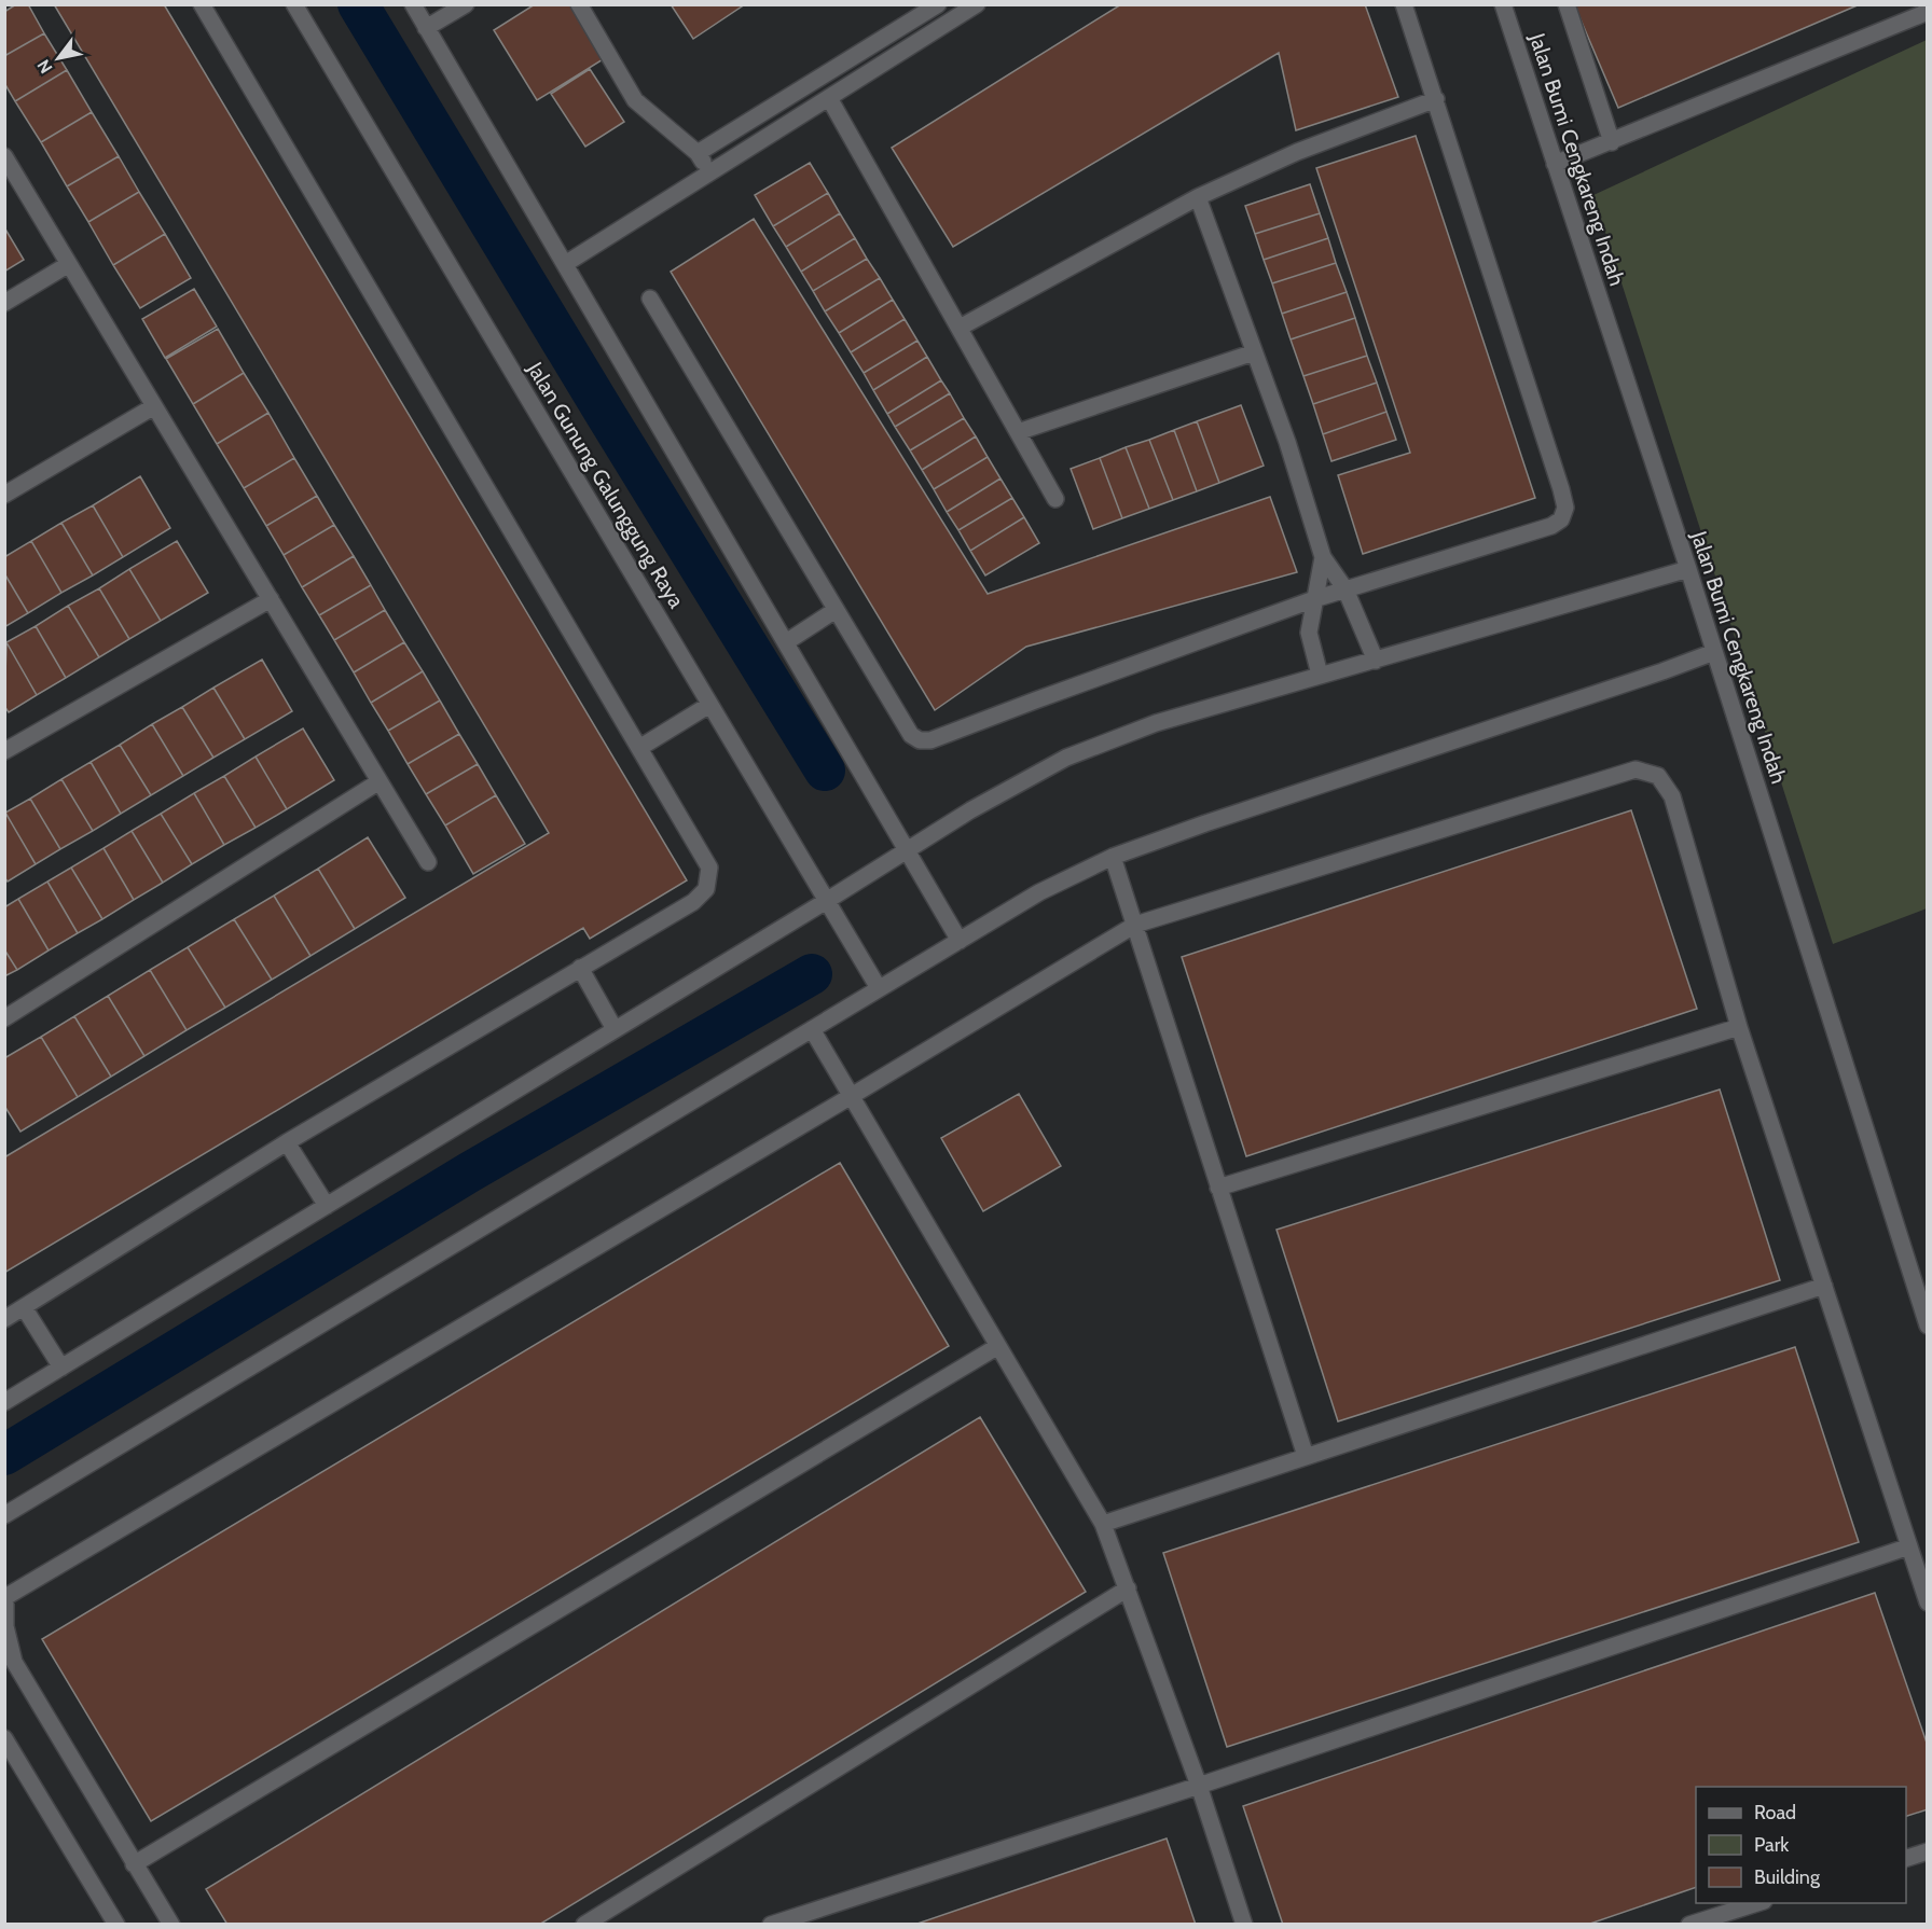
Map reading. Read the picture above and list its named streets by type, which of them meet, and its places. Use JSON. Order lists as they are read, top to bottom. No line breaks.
{"streets":{"street":["Jalan Bumi Cengkareng Indah","Jalan Gunung Galunggung Raya"]},"legend":["Road","Park","Building"],"north":"bottom left"}
